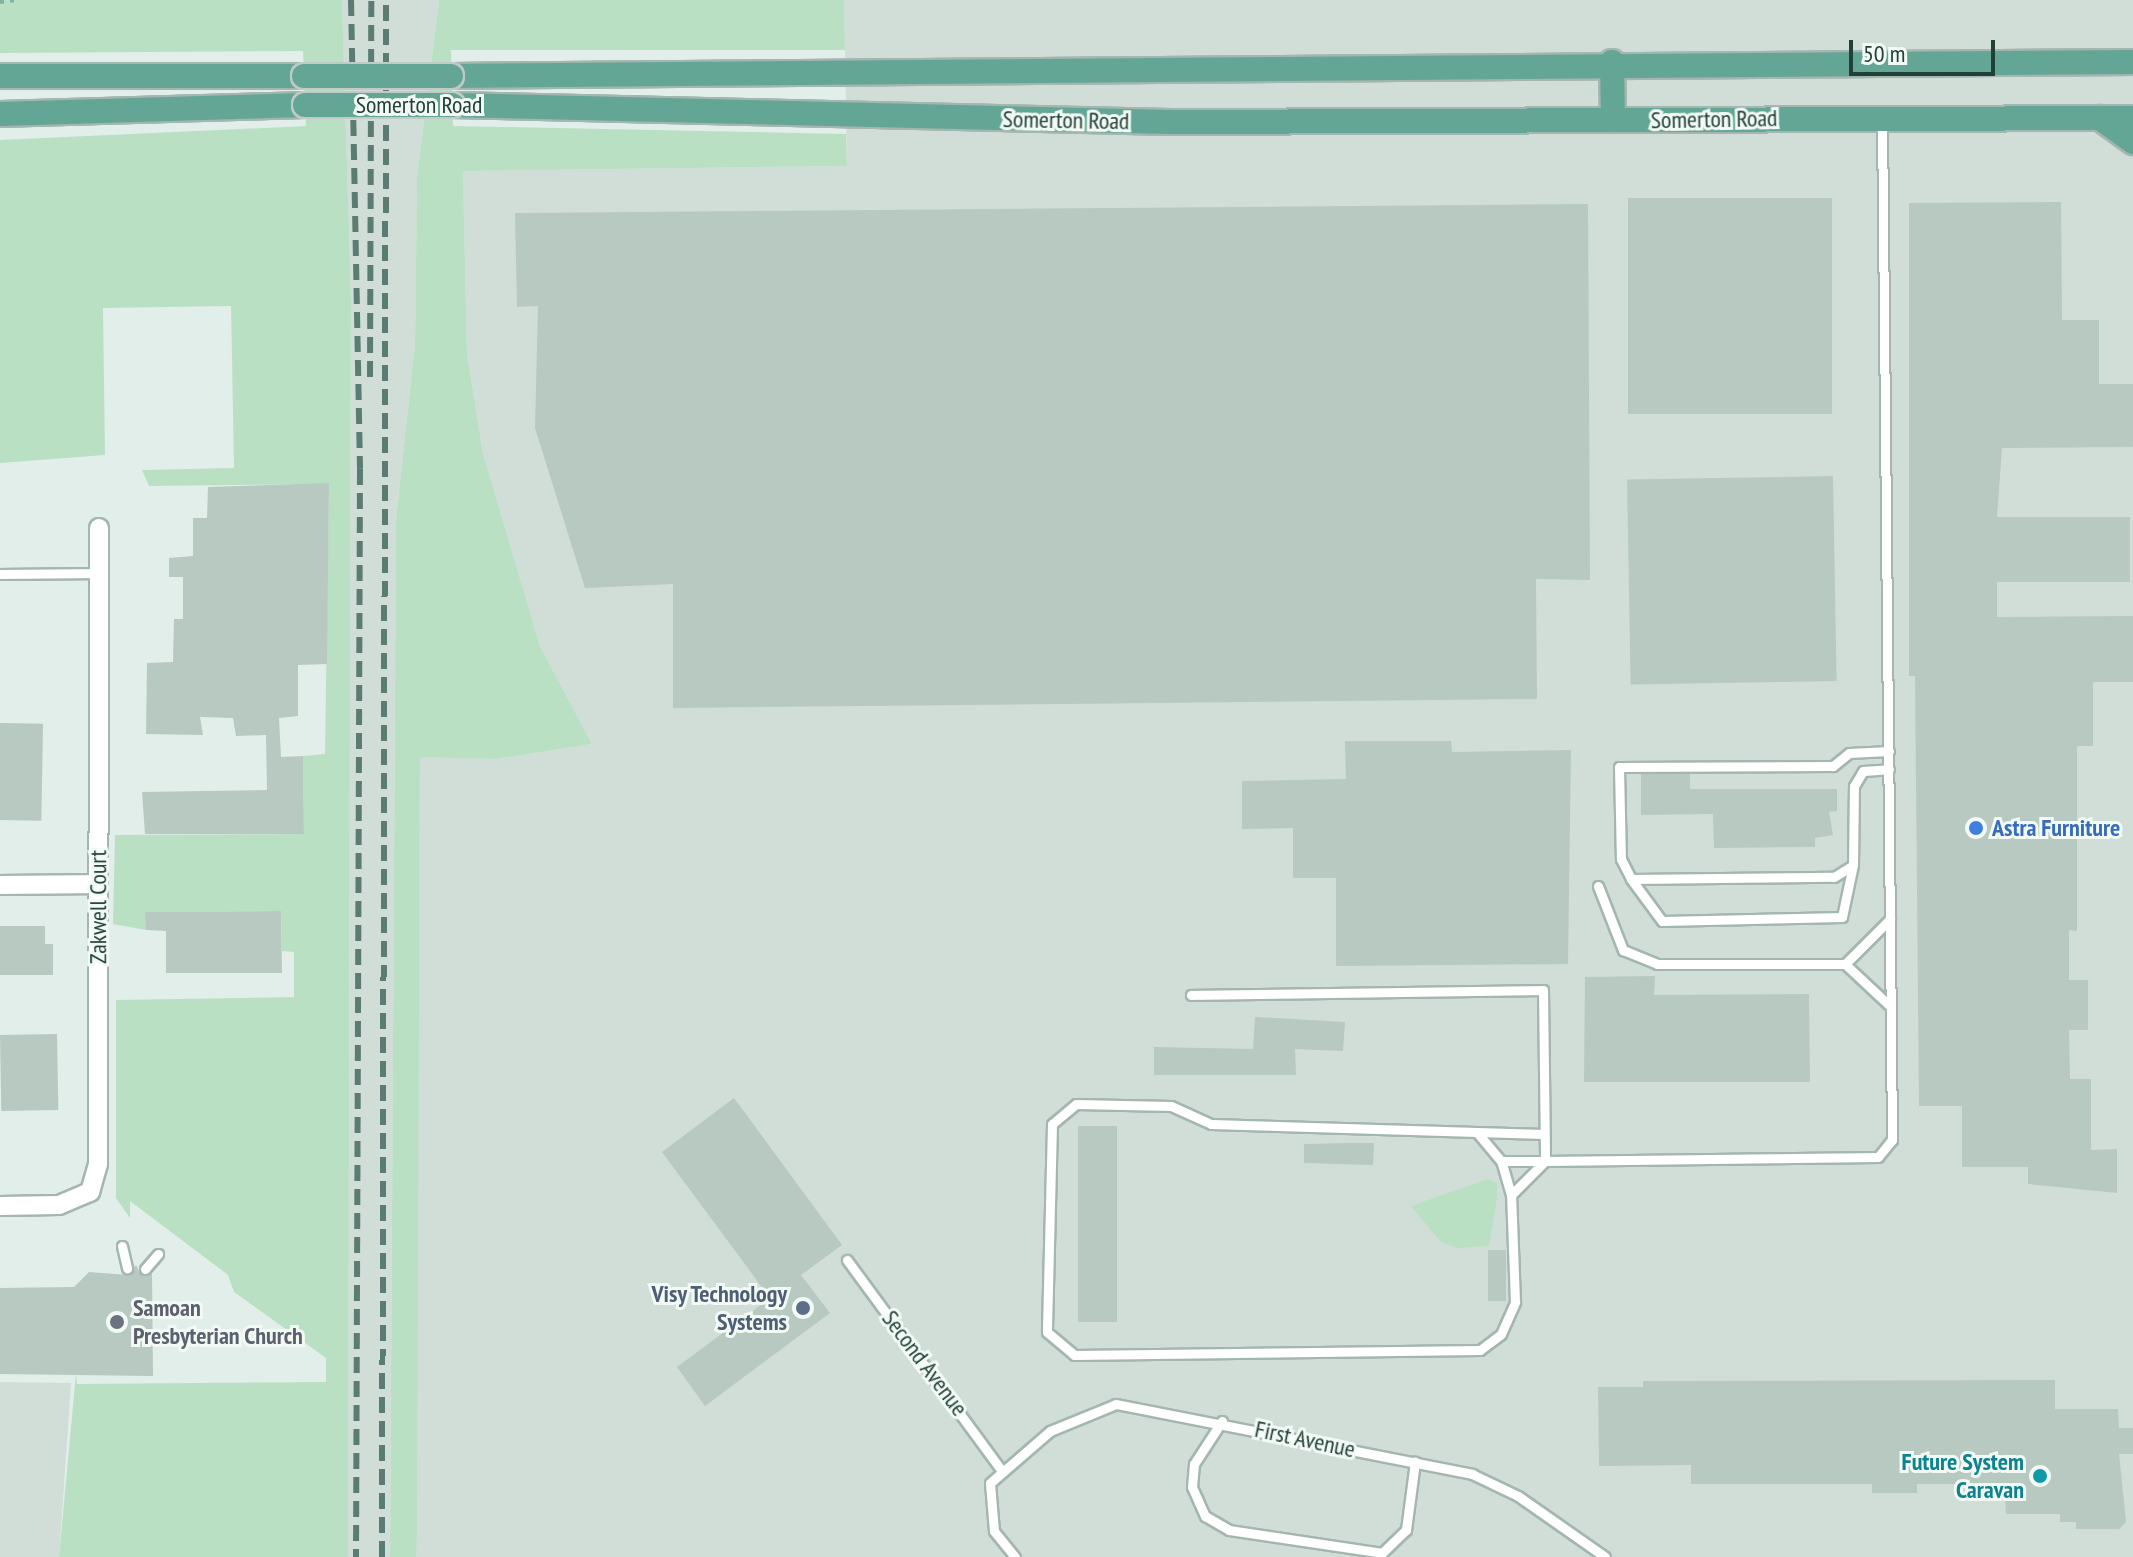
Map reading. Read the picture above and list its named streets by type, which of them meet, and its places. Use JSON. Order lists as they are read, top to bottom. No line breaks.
{"streets":{"main road":["Somerton Road"],"street":["Zakwell Court"],"lane":["Second Avenue","First Avenue"]},"crossings":[["Second Avenue","First Avenue"]],"places":["Astra Furniture","Visy Technology Systems","Samoan Presbyterian Church","Future System Caravan"],"scale_bar":"50 m"}
